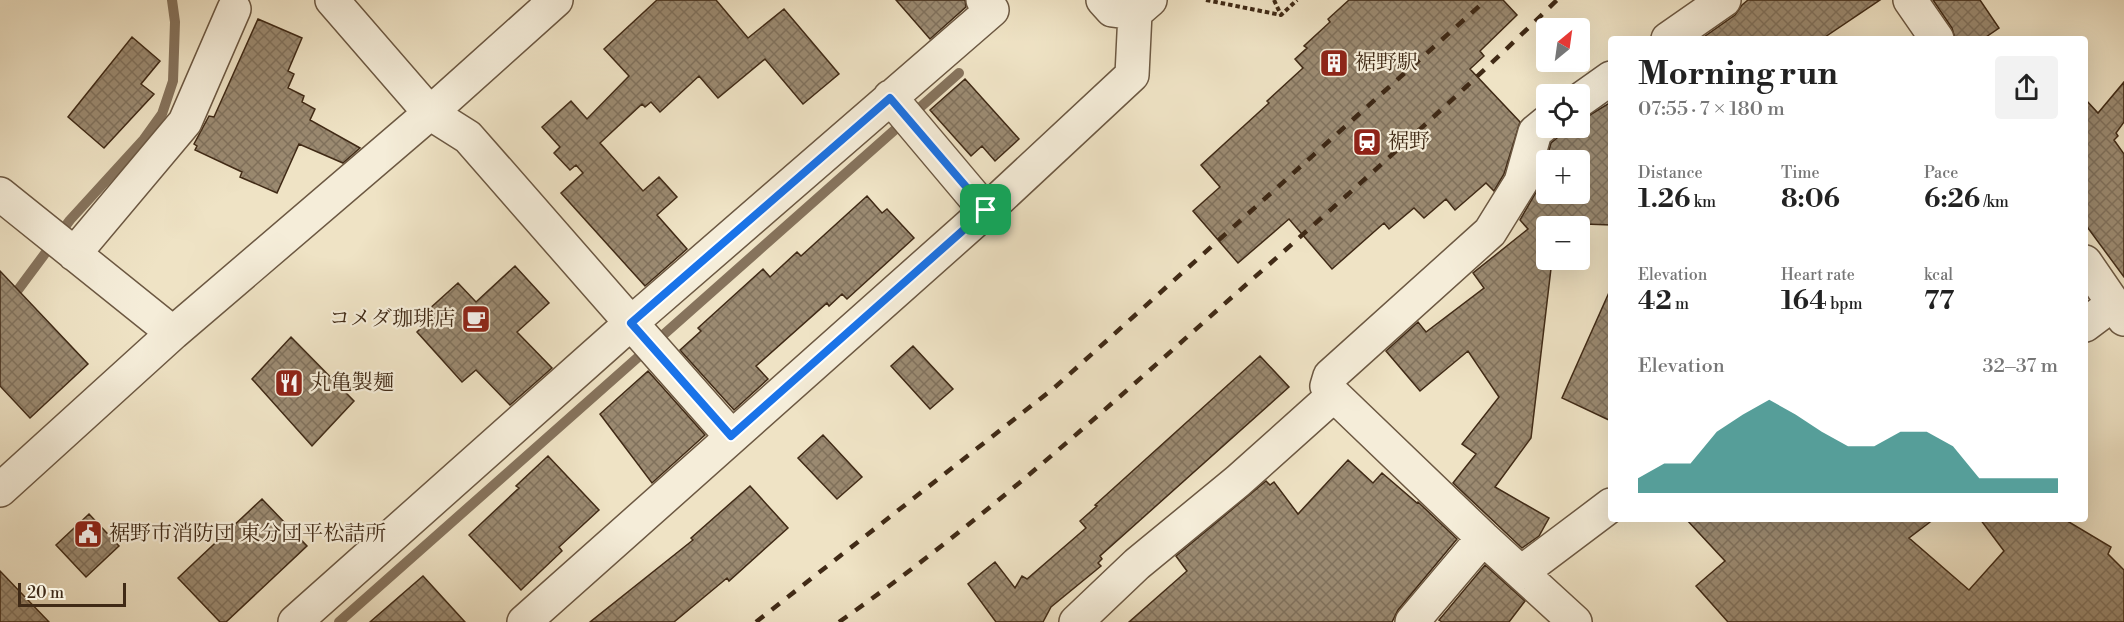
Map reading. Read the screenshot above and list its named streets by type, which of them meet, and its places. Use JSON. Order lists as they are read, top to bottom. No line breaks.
{"places":{"building":["裾野駅"],"station":["裾野"],"cafe":["コメダ珈琲店"],"restaurant":["丸亀製麺"],"public building":["裾野市消防団 東分団平松詰所"]},"scale_bar":"20 m","north":"top right","page":{"map_buttons":["+","−"],"heading":["Morning run","07:55 · 7 × 180 m"],"stats":[["Distance","1.26 km"],["Time","8:06"],["Pace","6:26 /km"],["Elevation","42 m"],["Heart rate","164 bpm"],["kcal","77"]],"chart":["Elevation","32–37 m"],"scale":"20 m"}}
